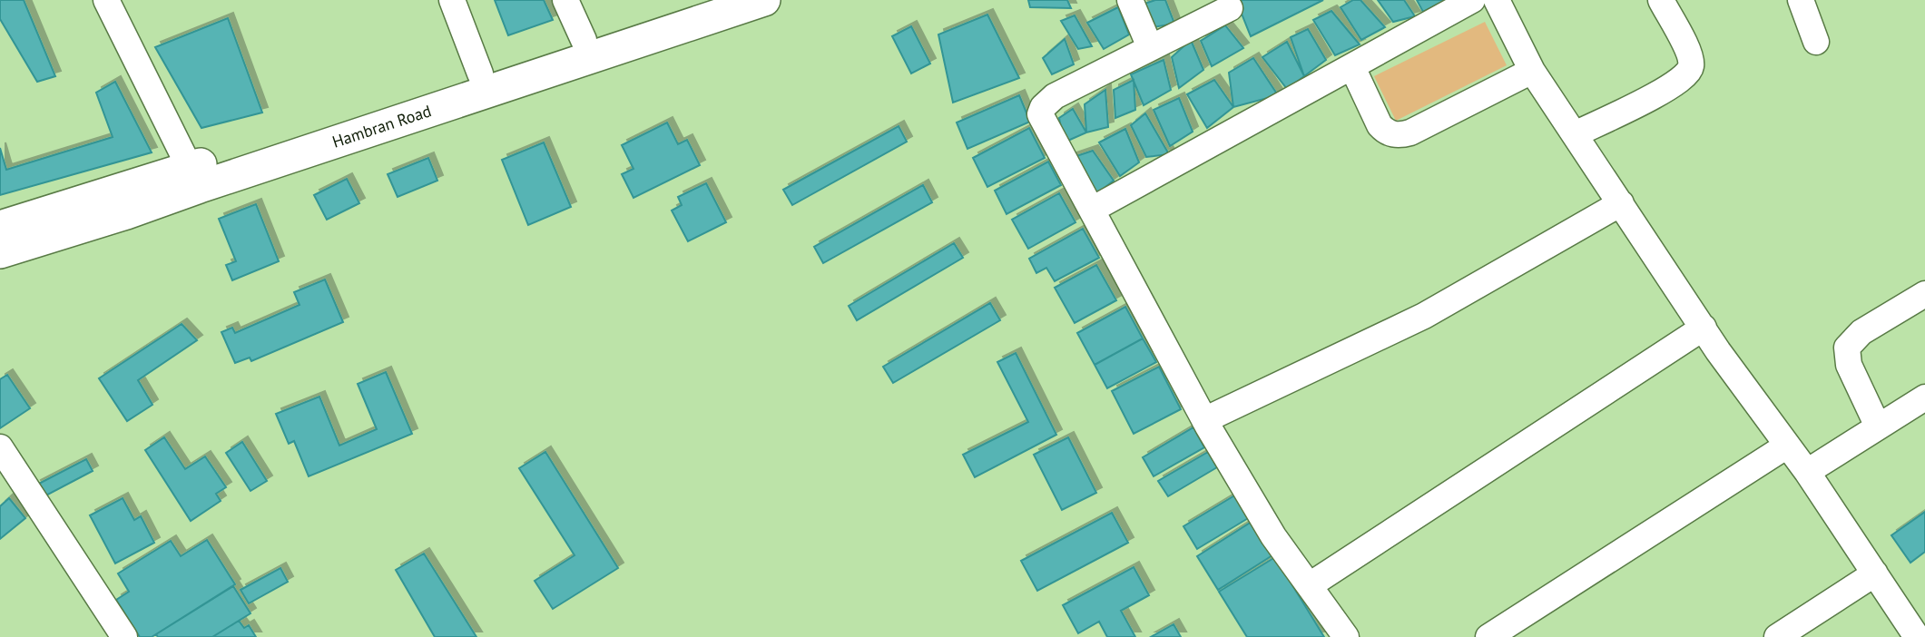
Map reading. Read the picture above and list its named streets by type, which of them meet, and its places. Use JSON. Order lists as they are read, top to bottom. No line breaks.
{"streets":{"main road":["Hambran Road"]}}
